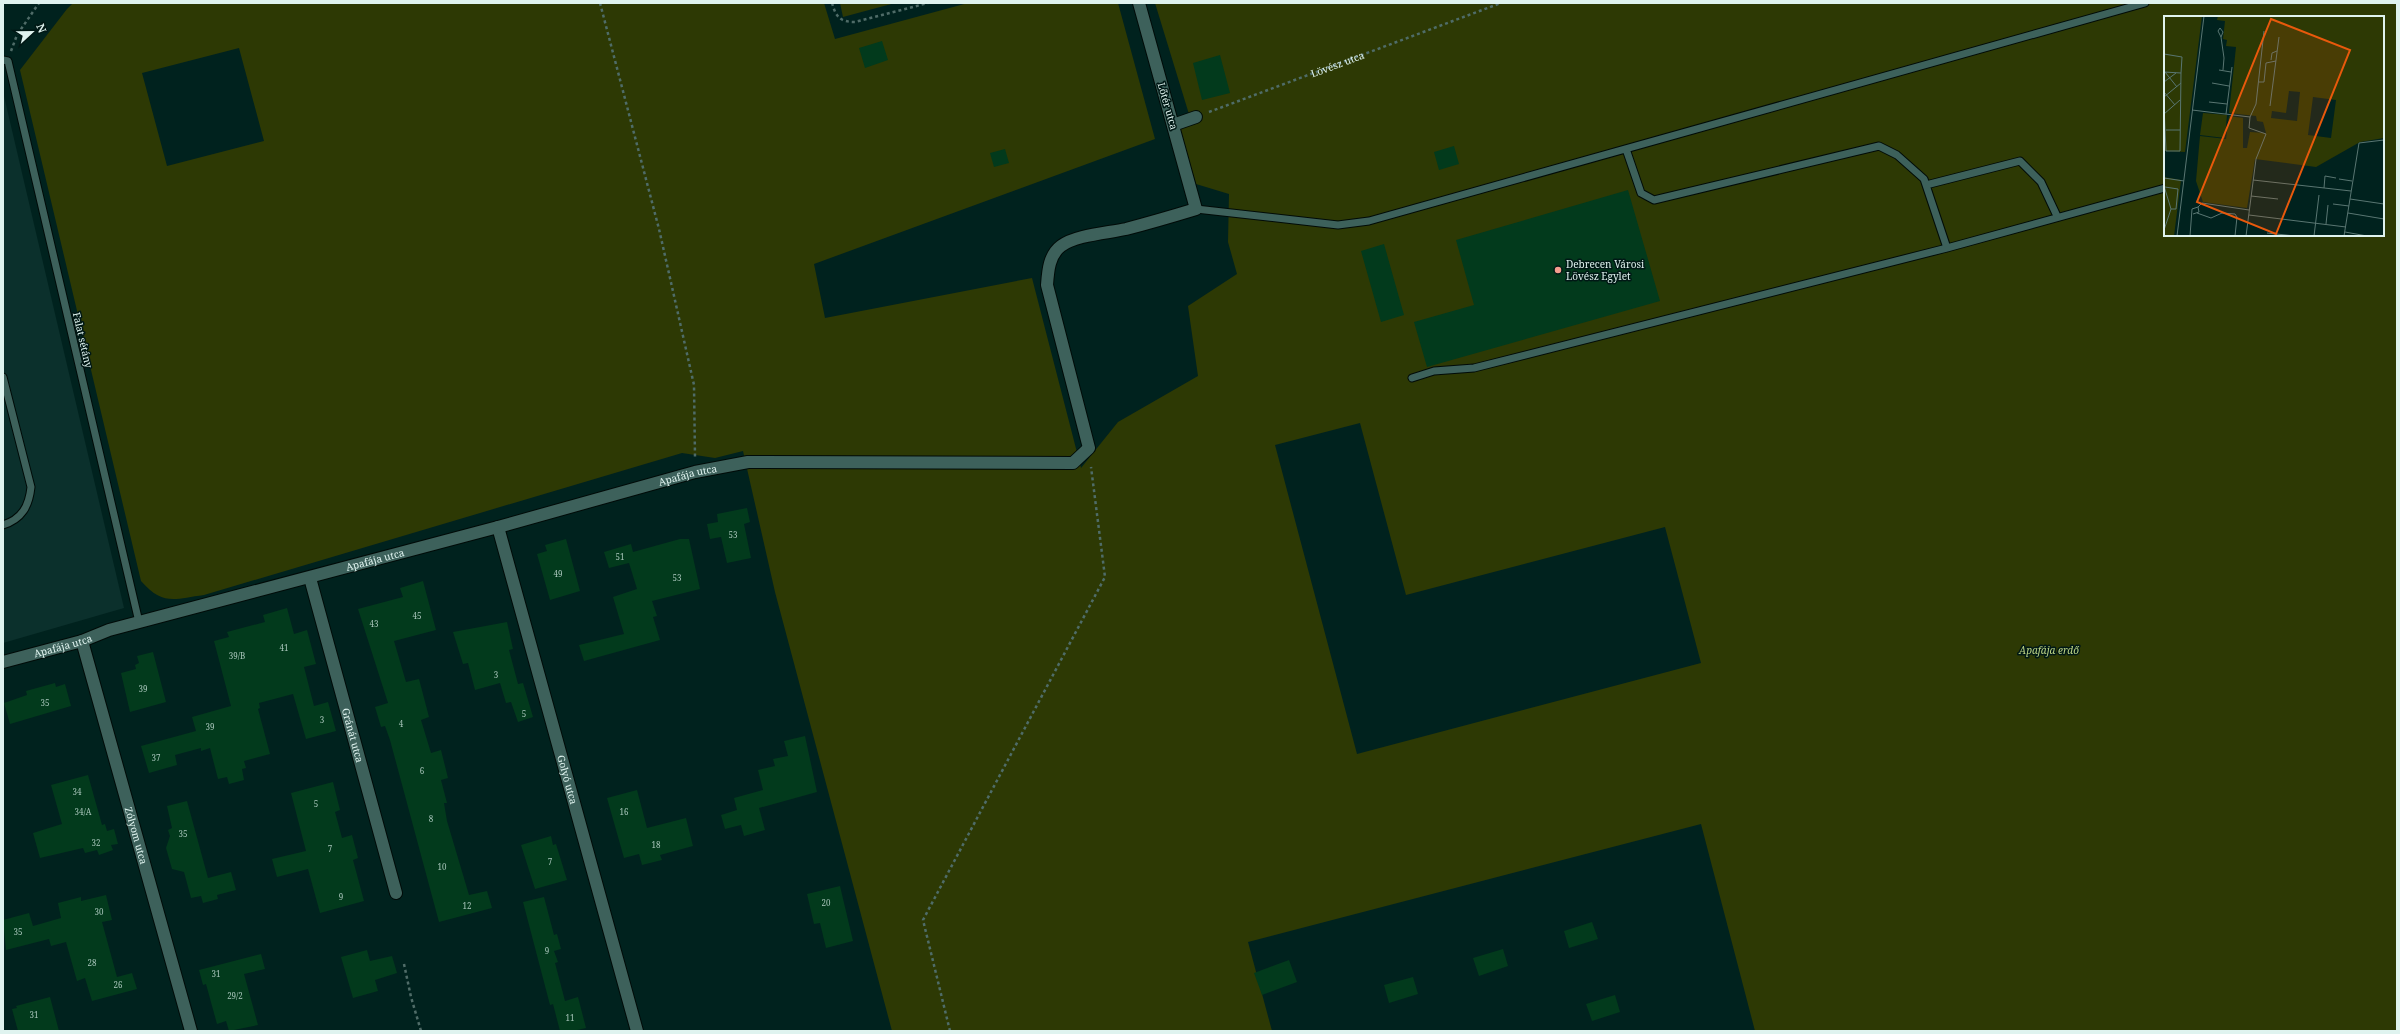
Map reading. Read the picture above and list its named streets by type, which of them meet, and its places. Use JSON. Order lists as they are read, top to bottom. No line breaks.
{"streets":{"street":["Lőtér utca","Apafája utca","Gránát utca","Golyó utca","Zólyom utca"],"lane":["Falat sétány"],"path":["Lövész utca"]},"crossings":[["Falat sétány","Apafája utca"],["Apafája utca","Gránát utca"],["Apafája utca","Golyó utca"],["Apafája utca","Zólyom utca"]],"parks":["Apafája erdő"],"places":["Debrecen Városi Lövész Egylet"],"house_numbers":["53","51","49","53","45","43","41","39/B","3","39","35","5","3","4","39","37","6","34","5","34/A","16","8","35","32","18","7","7","10","9","20","12","30","35","9","28","31","26","29/2","31","11"],"north":"right"}
